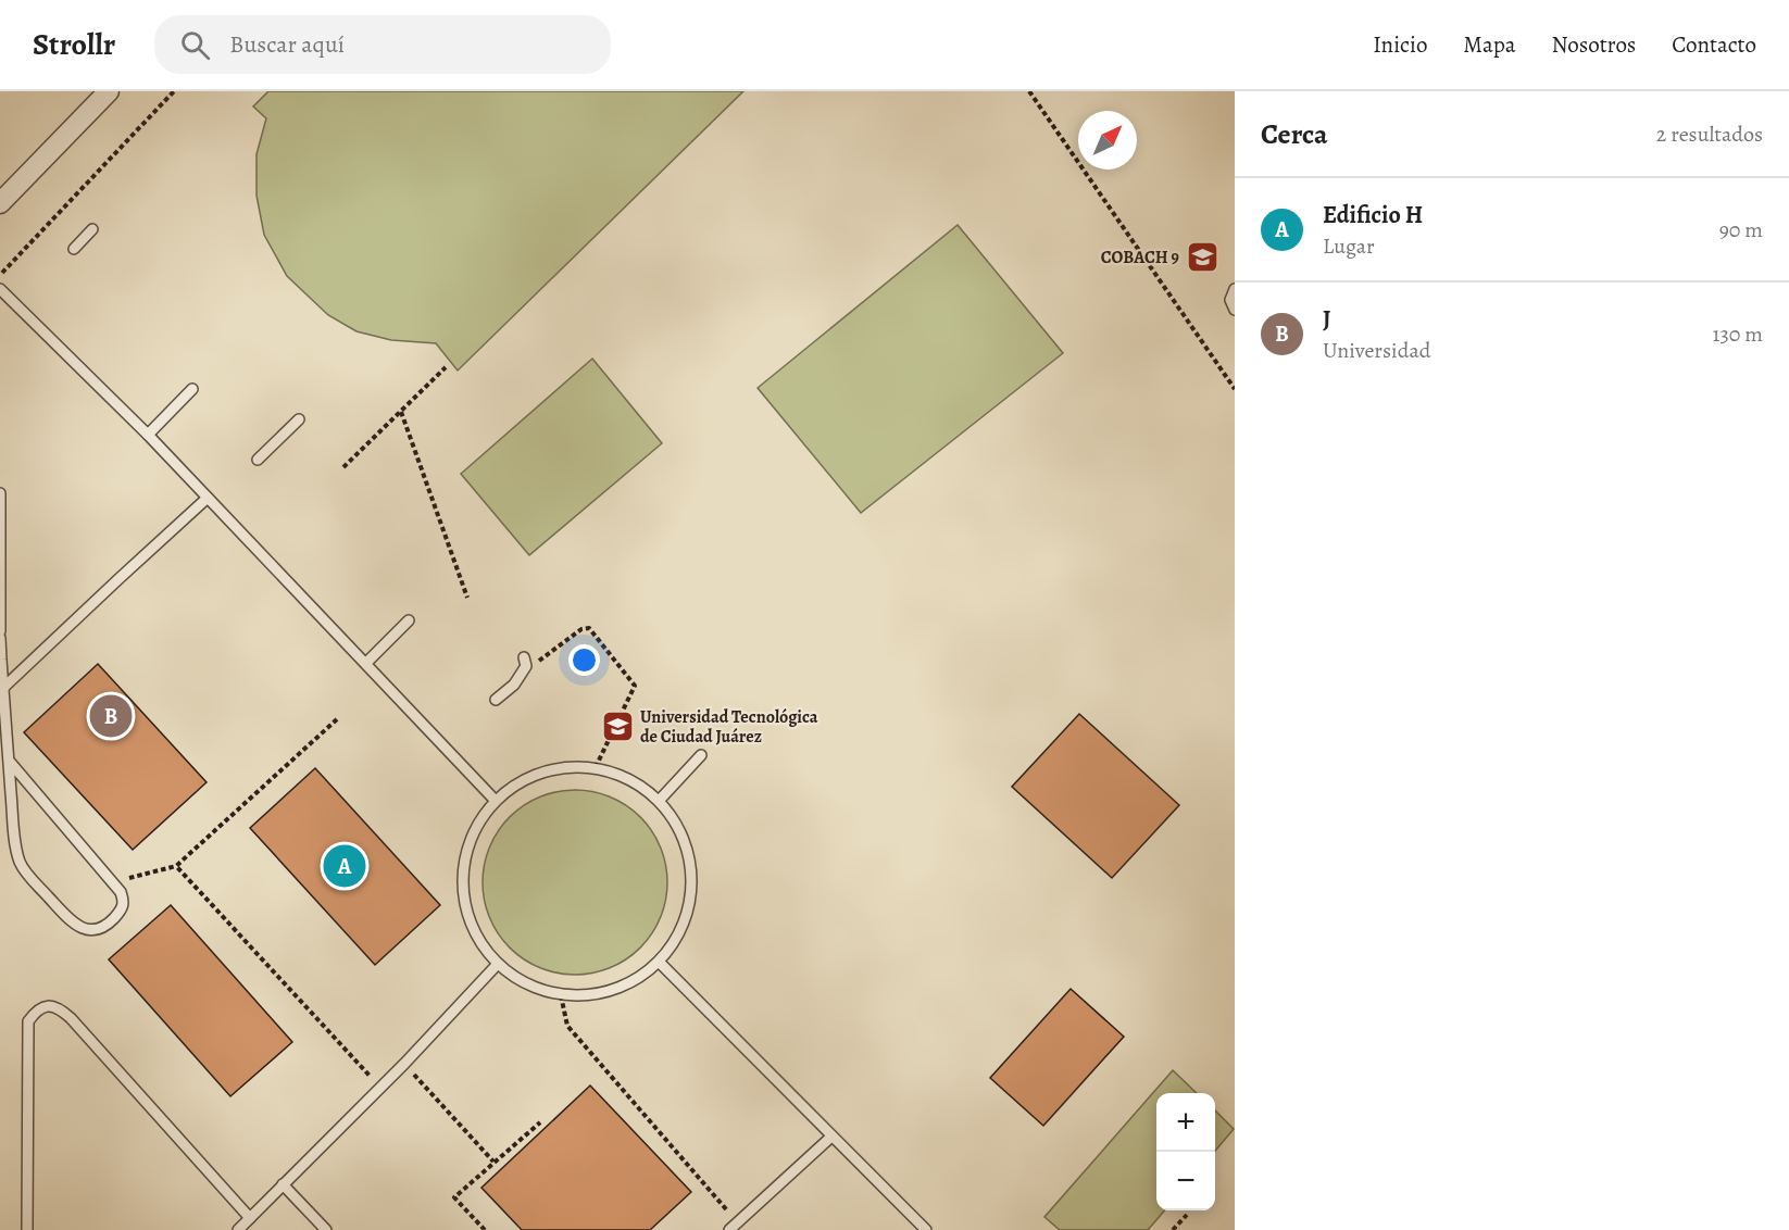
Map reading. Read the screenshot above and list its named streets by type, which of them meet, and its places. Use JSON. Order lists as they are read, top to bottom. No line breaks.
{"places":{"school or university":["COBACH 9","Universidad Tecnológica de Ciudad Juárez"]},"north":"top right","page":{"header":"Strollr","search":"Buscar aquí","nav":["Inicio","Mapa","Nosotros","Contacto"],"heading":["Cerca","2 resultados"],"list":[{"mark":"A","name":"Edificio H","note":"Lugar","value":"90 m"},{"mark":"B","name":"J","note":"Universidad","value":"130 m"}],"pins":["B","A"],"map_buttons":["+","−"]}}
